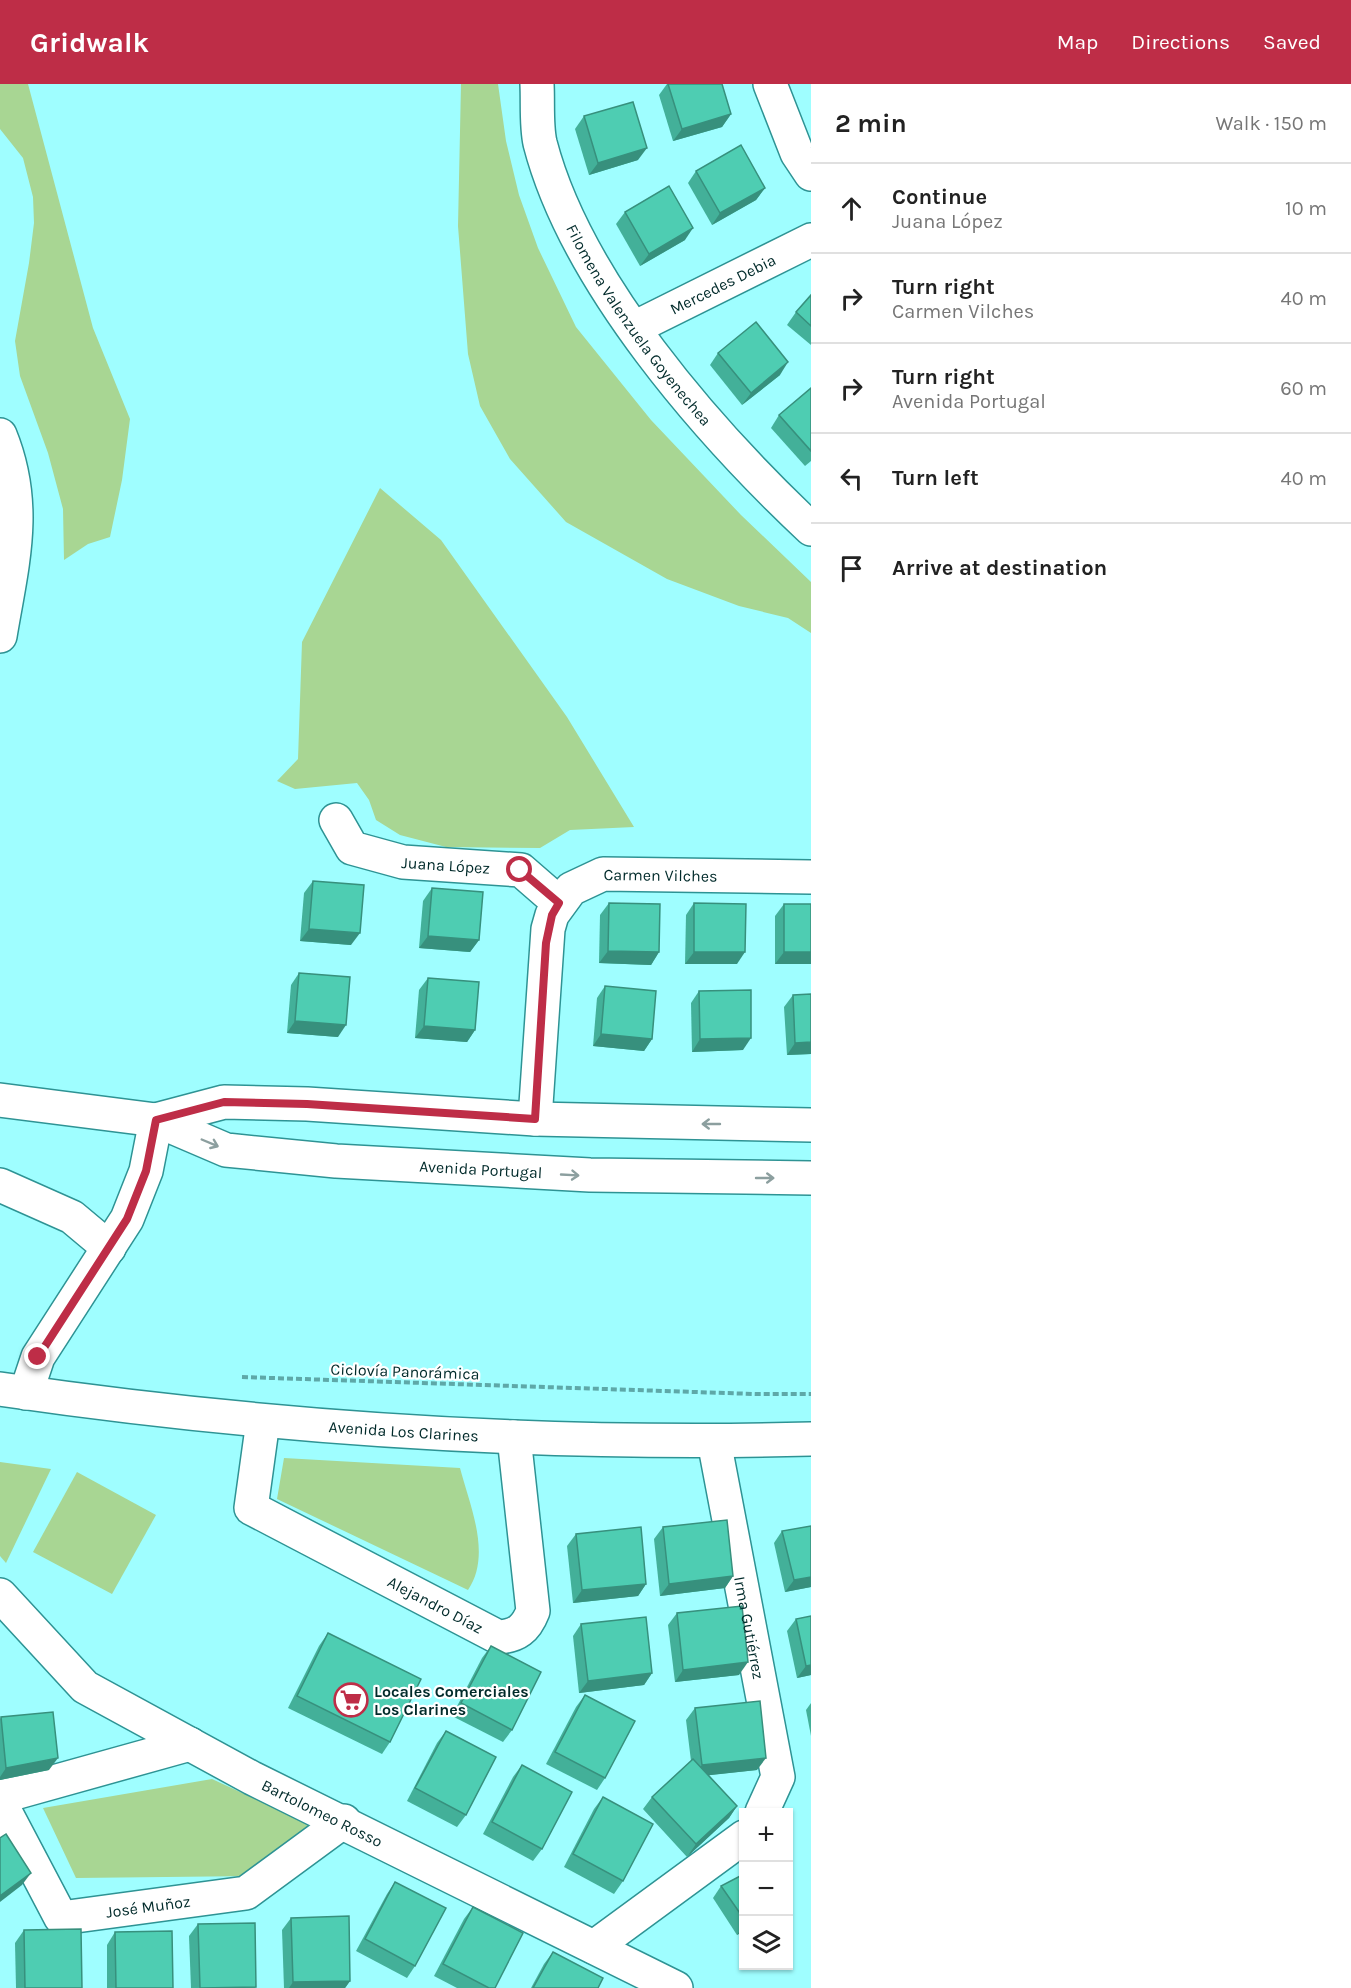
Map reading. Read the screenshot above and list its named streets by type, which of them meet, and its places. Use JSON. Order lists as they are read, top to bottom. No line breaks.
{"streets":{"street":["Mercedes Debia","Filomena Valenzuela Goyenechea","Juana López","Carmen Vilches","Avenida Portugal","Avenida Los Clarines","Alejandro Díaz","Irma Gutiérrez","Bartolomeo Rosso","José Muñoz"],"path":["Ciclovía Panorámica"]},"crossings":[["Mercedes Debia","Filomena Valenzuela Goyenechea"],["Juana López","Carmen Vilches"],["Carmen Vilches","Avenida Portugal"],["Avenida Los Clarines","Alejandro Díaz"],["Avenida Los Clarines","Irma Gutiérrez"],["Bartolomeo Rosso","José Muñoz"]],"places":{"supermarket":["Locales Comerciales Los Clarines"]},"page":{"header":"Gridwalk","nav":["Map","Directions","Saved"],"heading":["2 min","Walk · 150 m"],"list":[["Continue","Juana López","10 m"],["Turn right","Carmen Vilches","40 m"],["Turn right","Avenida Portugal","60 m"],["Turn left","40 m"],"Arrive at destination"],"map_buttons":["+","−"]}}
